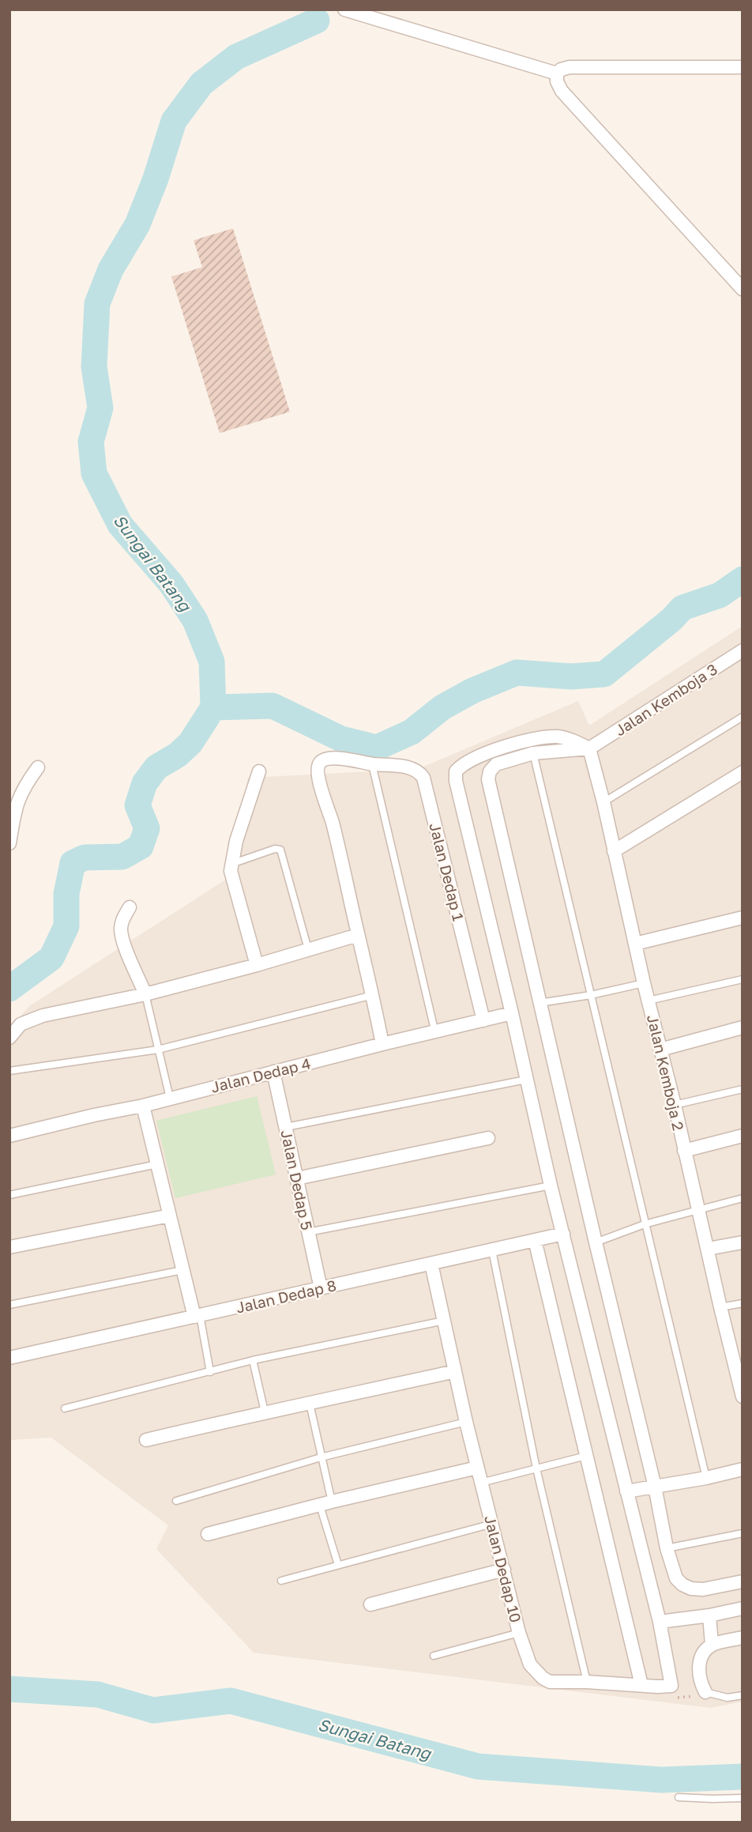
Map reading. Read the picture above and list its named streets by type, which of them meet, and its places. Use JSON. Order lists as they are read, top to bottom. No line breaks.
{"streets":{"street":["Jalan Kemboja 3","Jalan Dedap 1","Jalan Kemboja 2","Jalan Dedap 4","Jalan Dedap 5","Jalan Dedap 8","Jalan Dedap 10"]},"crossings":[["Jalan Kemboja 3","Jalan Kemboja 2"],["Jalan Dedap 1","Jalan Dedap 4"],["Jalan Dedap 4","Jalan Dedap 5"],["Jalan Dedap 5","Jalan Dedap 8"],["Jalan Dedap 8","Jalan Dedap 10"]],"water":["Sungai Batang"]}
